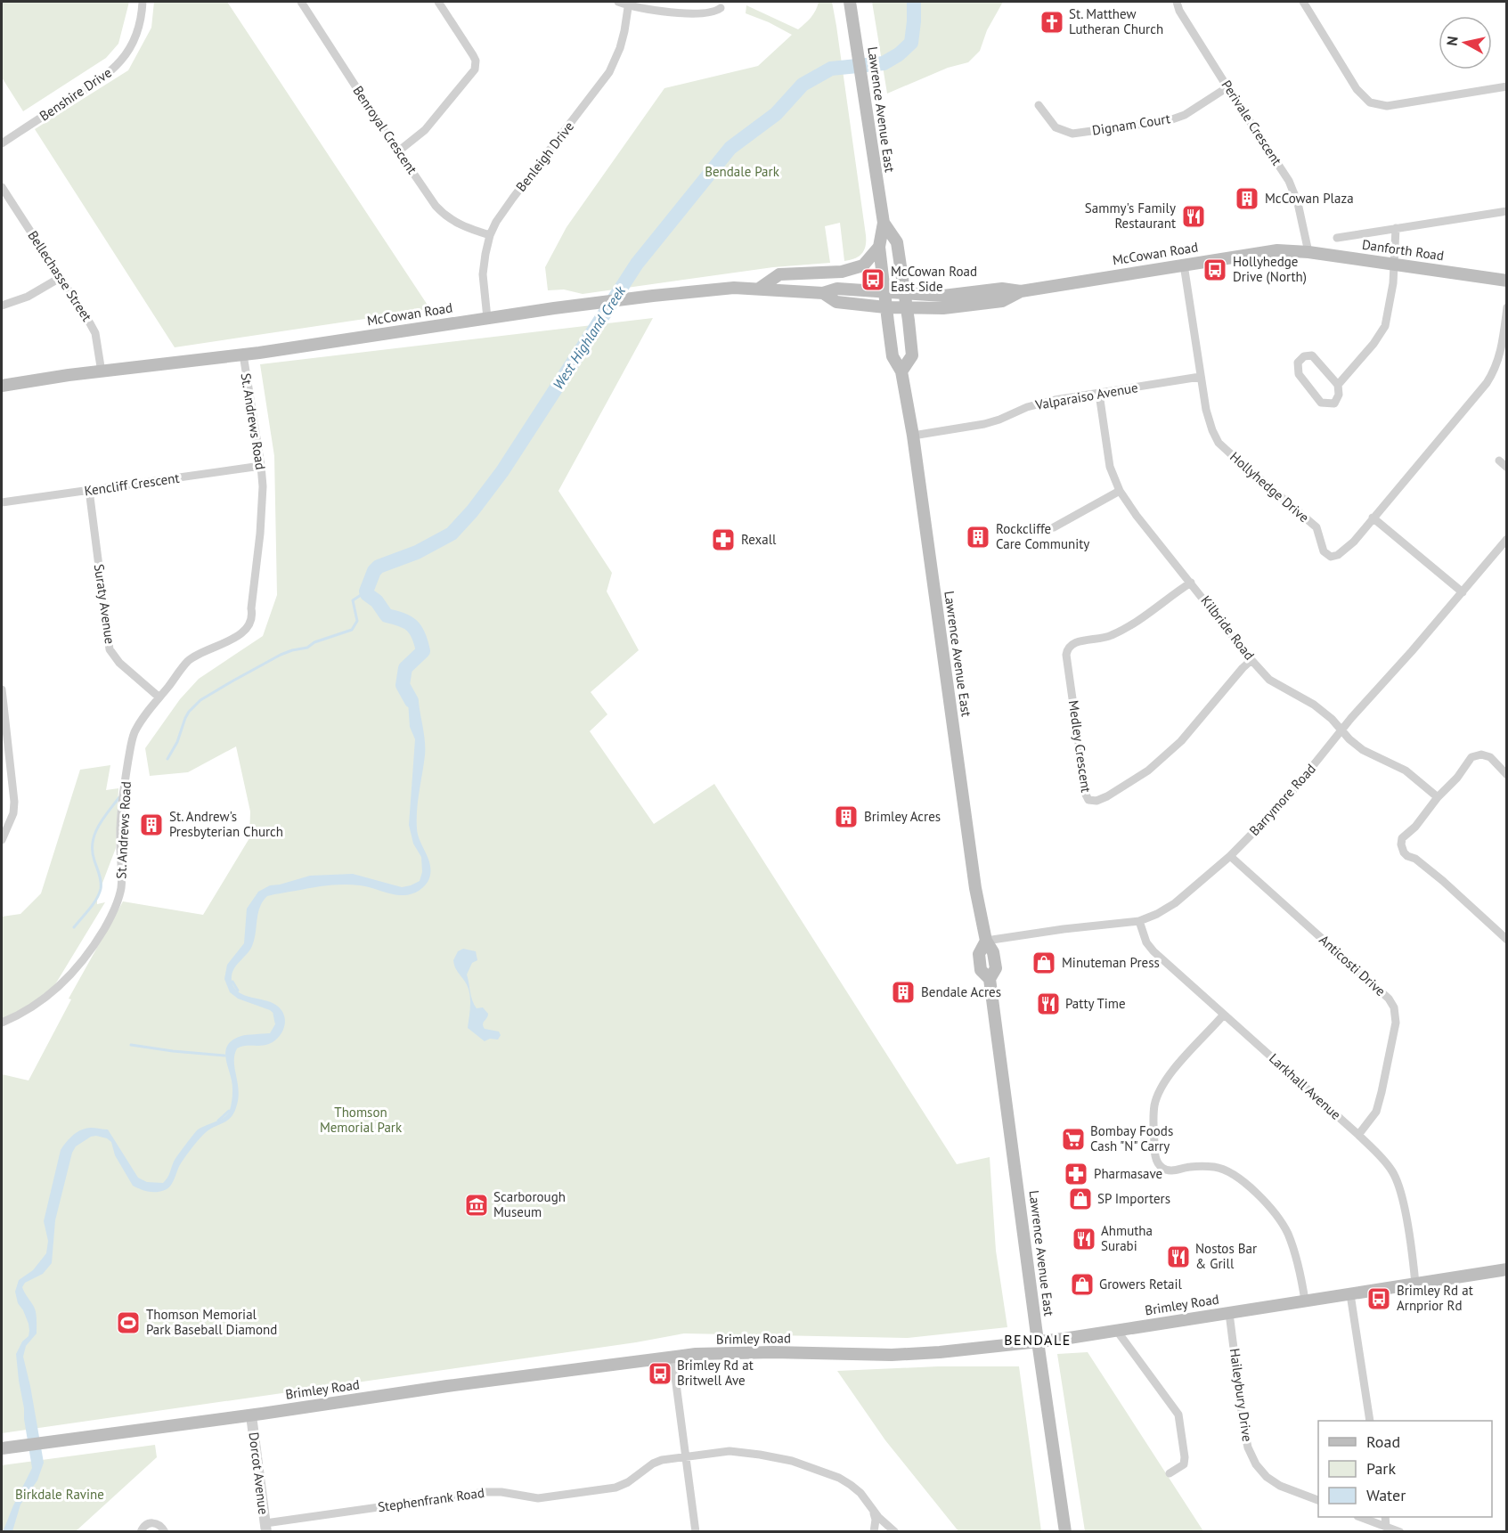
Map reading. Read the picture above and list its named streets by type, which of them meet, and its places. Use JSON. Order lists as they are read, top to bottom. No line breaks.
{"streets":{"main road":["Lawrence Avenue East","Danforth Road","McCowan Road","Brimley Road"],"street":["Benshire Drive","Perivale Crescent","Dignam Court","Benroyal Crescent","Benleigh Drive","Bellechasse Street","Valparaiso Avenue","St. Andrews Road","Kencliff Crescent","Hollyhedge Drive","Suraty Avenue","Kilbride Road","Medley Crescent","Barrymore Road","Anticosti Drive","Larkhall Avenue","Haileybury Drive","Dorcot Avenue","Stephenfrank Road"]},"crossings":[["Lawrence Avenue East","McCowan Road"],["Lawrence Avenue East","Valparaiso Avenue"],["Lawrence Avenue East","Barrymore Road"],["Lawrence Avenue East","Brimley Road"],["Perivale Crescent","Dignam Court"],["Perivale Crescent","Danforth Road"],["Benroyal Crescent","Benleigh Drive"],["Benleigh Drive","McCowan Road"],["Danforth Road","McCowan Road"],["McCowan Road","Bellechasse Street"],["McCowan Road","St. Andrews Road"],["McCowan Road","Hollyhedge Drive"],["Valparaiso Avenue","Hollyhedge Drive"],["Valparaiso Avenue","Kilbride Road"],["St. Andrews Road","Kencliff Crescent"],["St. Andrews Road","Suraty Avenue"],["Kencliff Crescent","Suraty Avenue"],["Kilbride Road","Medley Crescent"],["Kilbride Road","Barrymore Road"],["Barrymore Road","Anticosti Drive"],["Barrymore Road","Larkhall Avenue"],["Anticosti Drive","Larkhall Avenue"],["Larkhall Avenue","Brimley Road"],["Brimley Road","Haileybury Drive"],["Brimley Road","Dorcot Avenue"],["Dorcot Avenue","Stephenfrank Road"]],"districts":["BENDALE"],"water":["West Highland Creek"],"parks":["Bendale Park","Thomson Memorial Park","Birkdale Ravine"],"places":{"church":["St. Matthew Lutheran Church"],"building":["McCowan Plaza","Rockcliffe Care Community","Brimley Acres","St. Andrew's Presbyterian Church","Bendale Acres"],"restaurant":["Sammy's Family Restaurant","Patty Time","Ahmutha Surabi","Nostos Bar & Grill"],"bus stop":["Hollyhedge Drive (North)","McCowan Road East Side","Brimley Rd at Arnprior Rd","Brimley Rd at Britwell Ave"],"pharmacy":["Rexall","Pharmasave"],"shop":["Minuteman Press","SP Importers","Growers Retail"],"supermarket":["Bombay Foods Cash \"N\" Carry"],"museum":["Scarborough Museum"],"sports":["Thomson Memorial Park Baseball Diamond"]},"legend":["Road","Park","Water"],"north":"left"}
